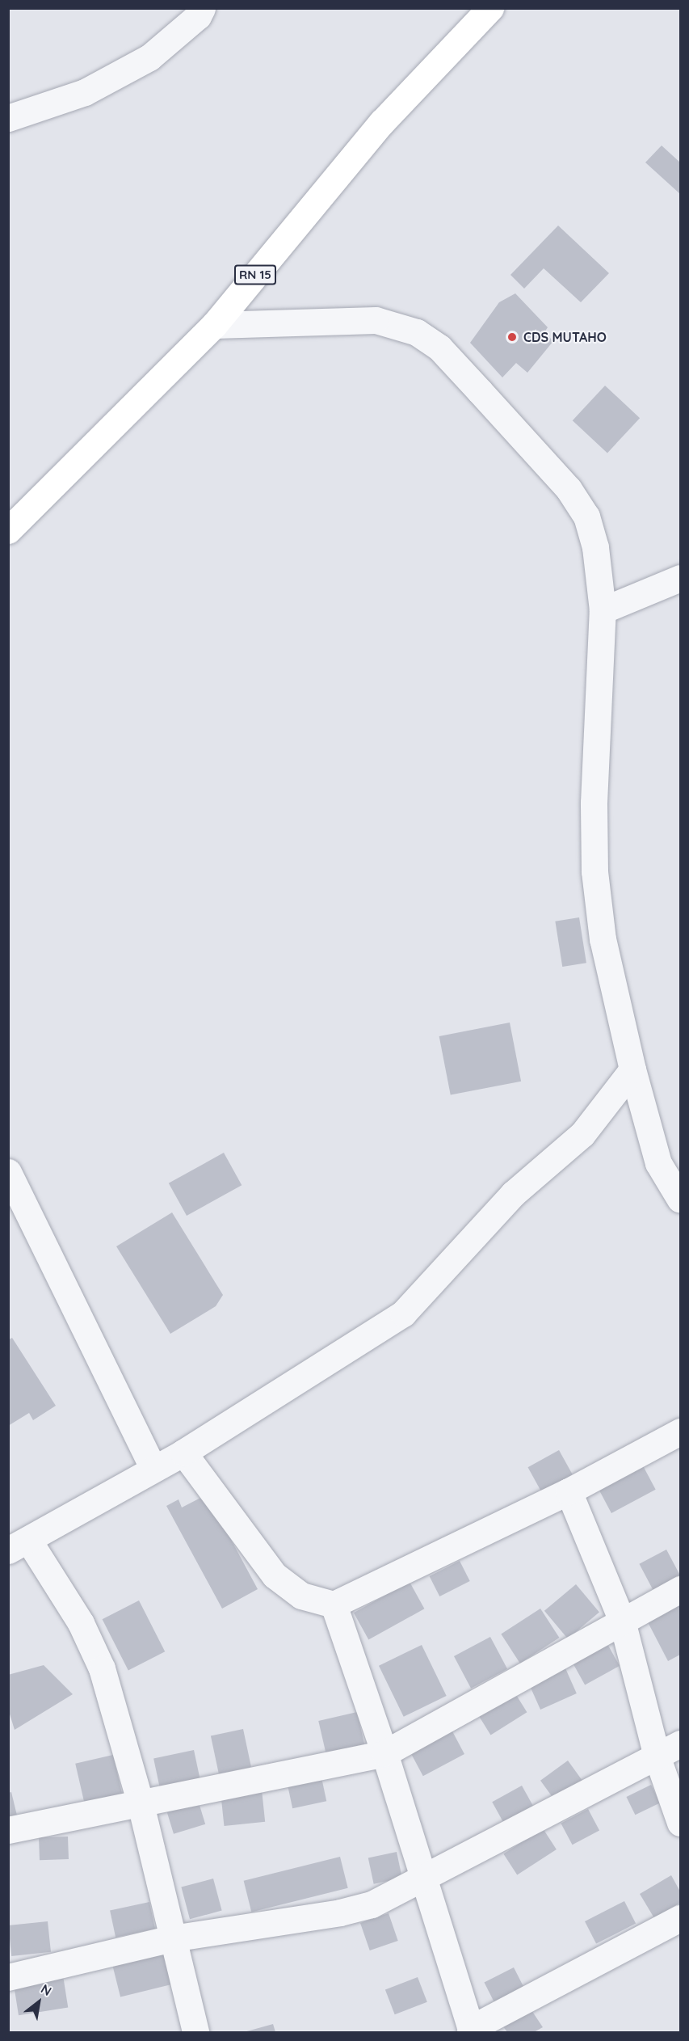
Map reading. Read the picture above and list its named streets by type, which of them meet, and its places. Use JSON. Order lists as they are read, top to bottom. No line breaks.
{"streets":{"main road":["RN 15"]},"places":["CDS MUTAHO"],"north":"top right"}
